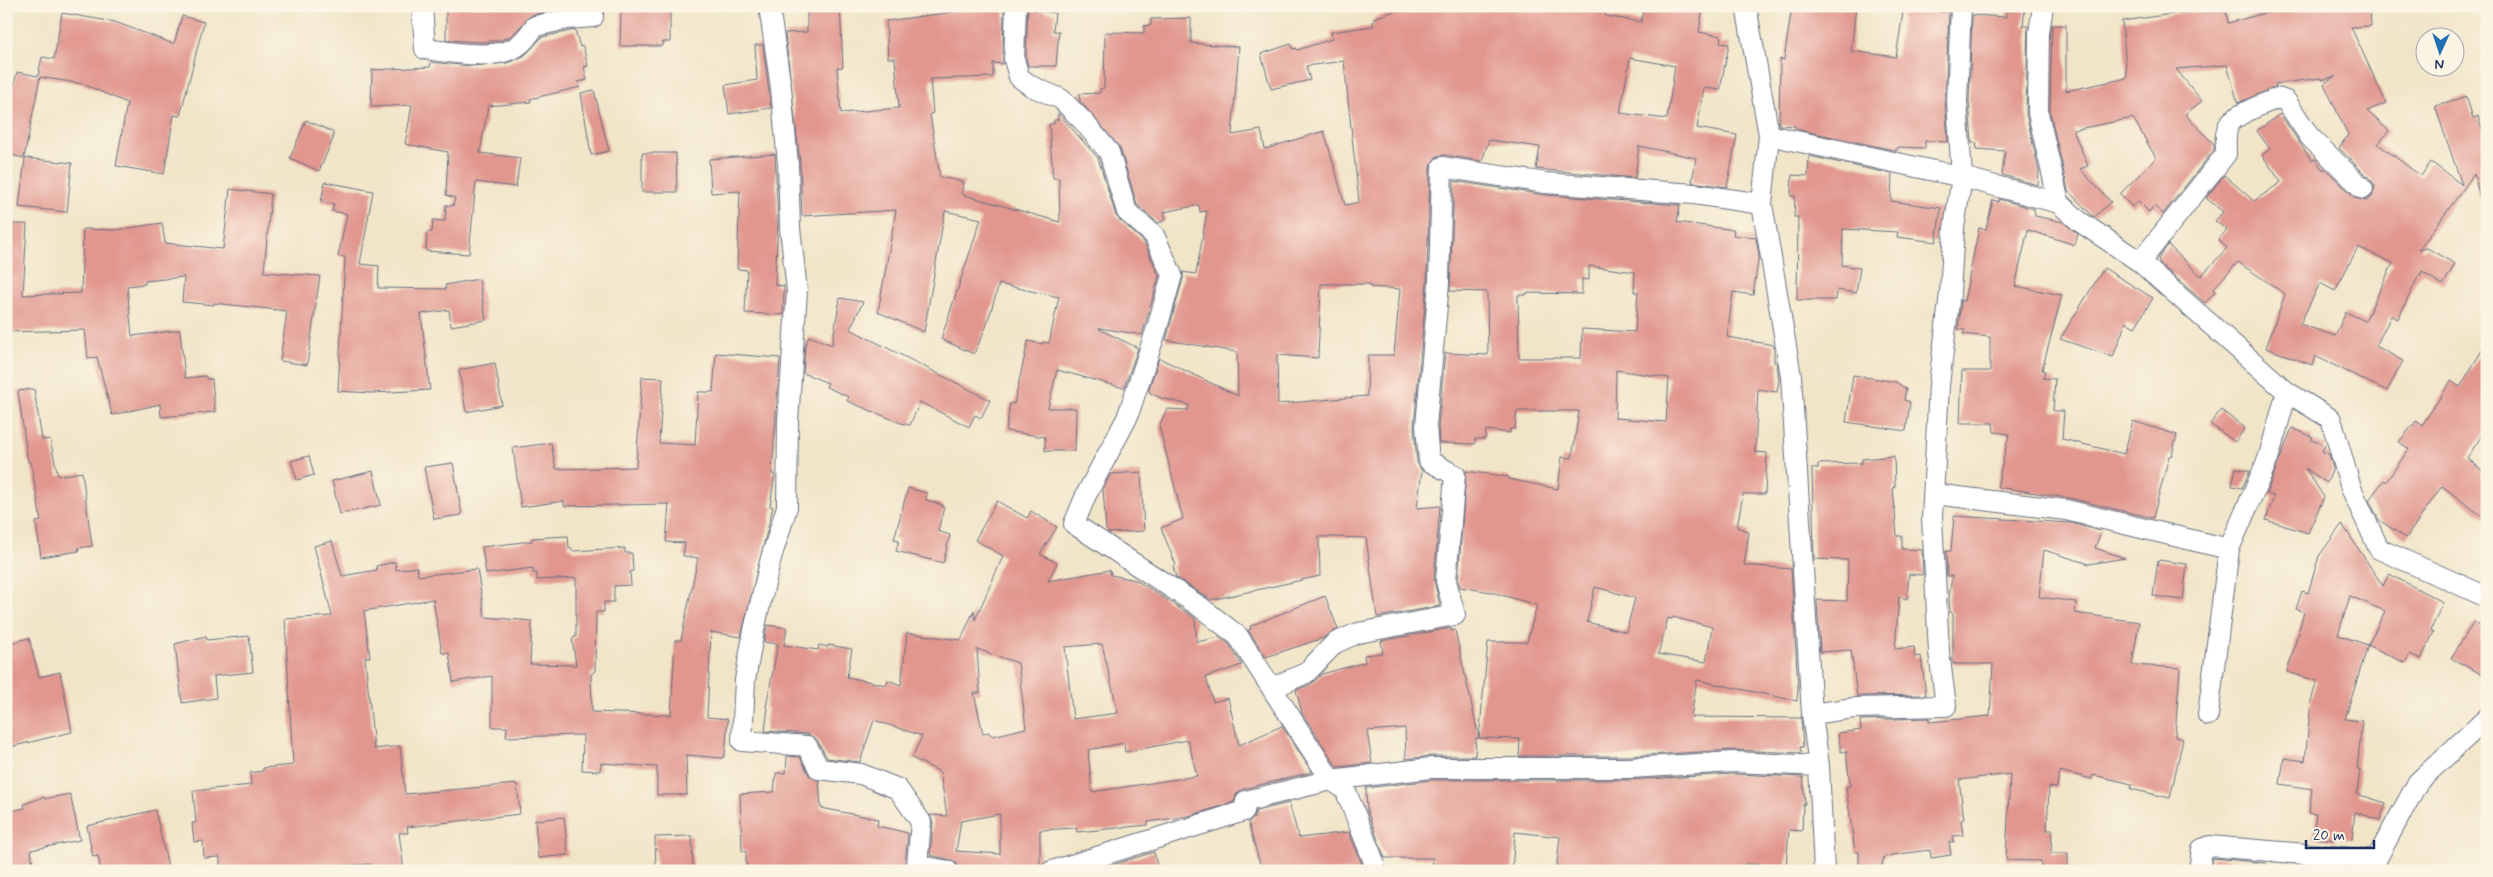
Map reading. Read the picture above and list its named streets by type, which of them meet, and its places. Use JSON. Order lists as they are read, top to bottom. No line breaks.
{"scale_bar":"20 m","north":"bottom"}
